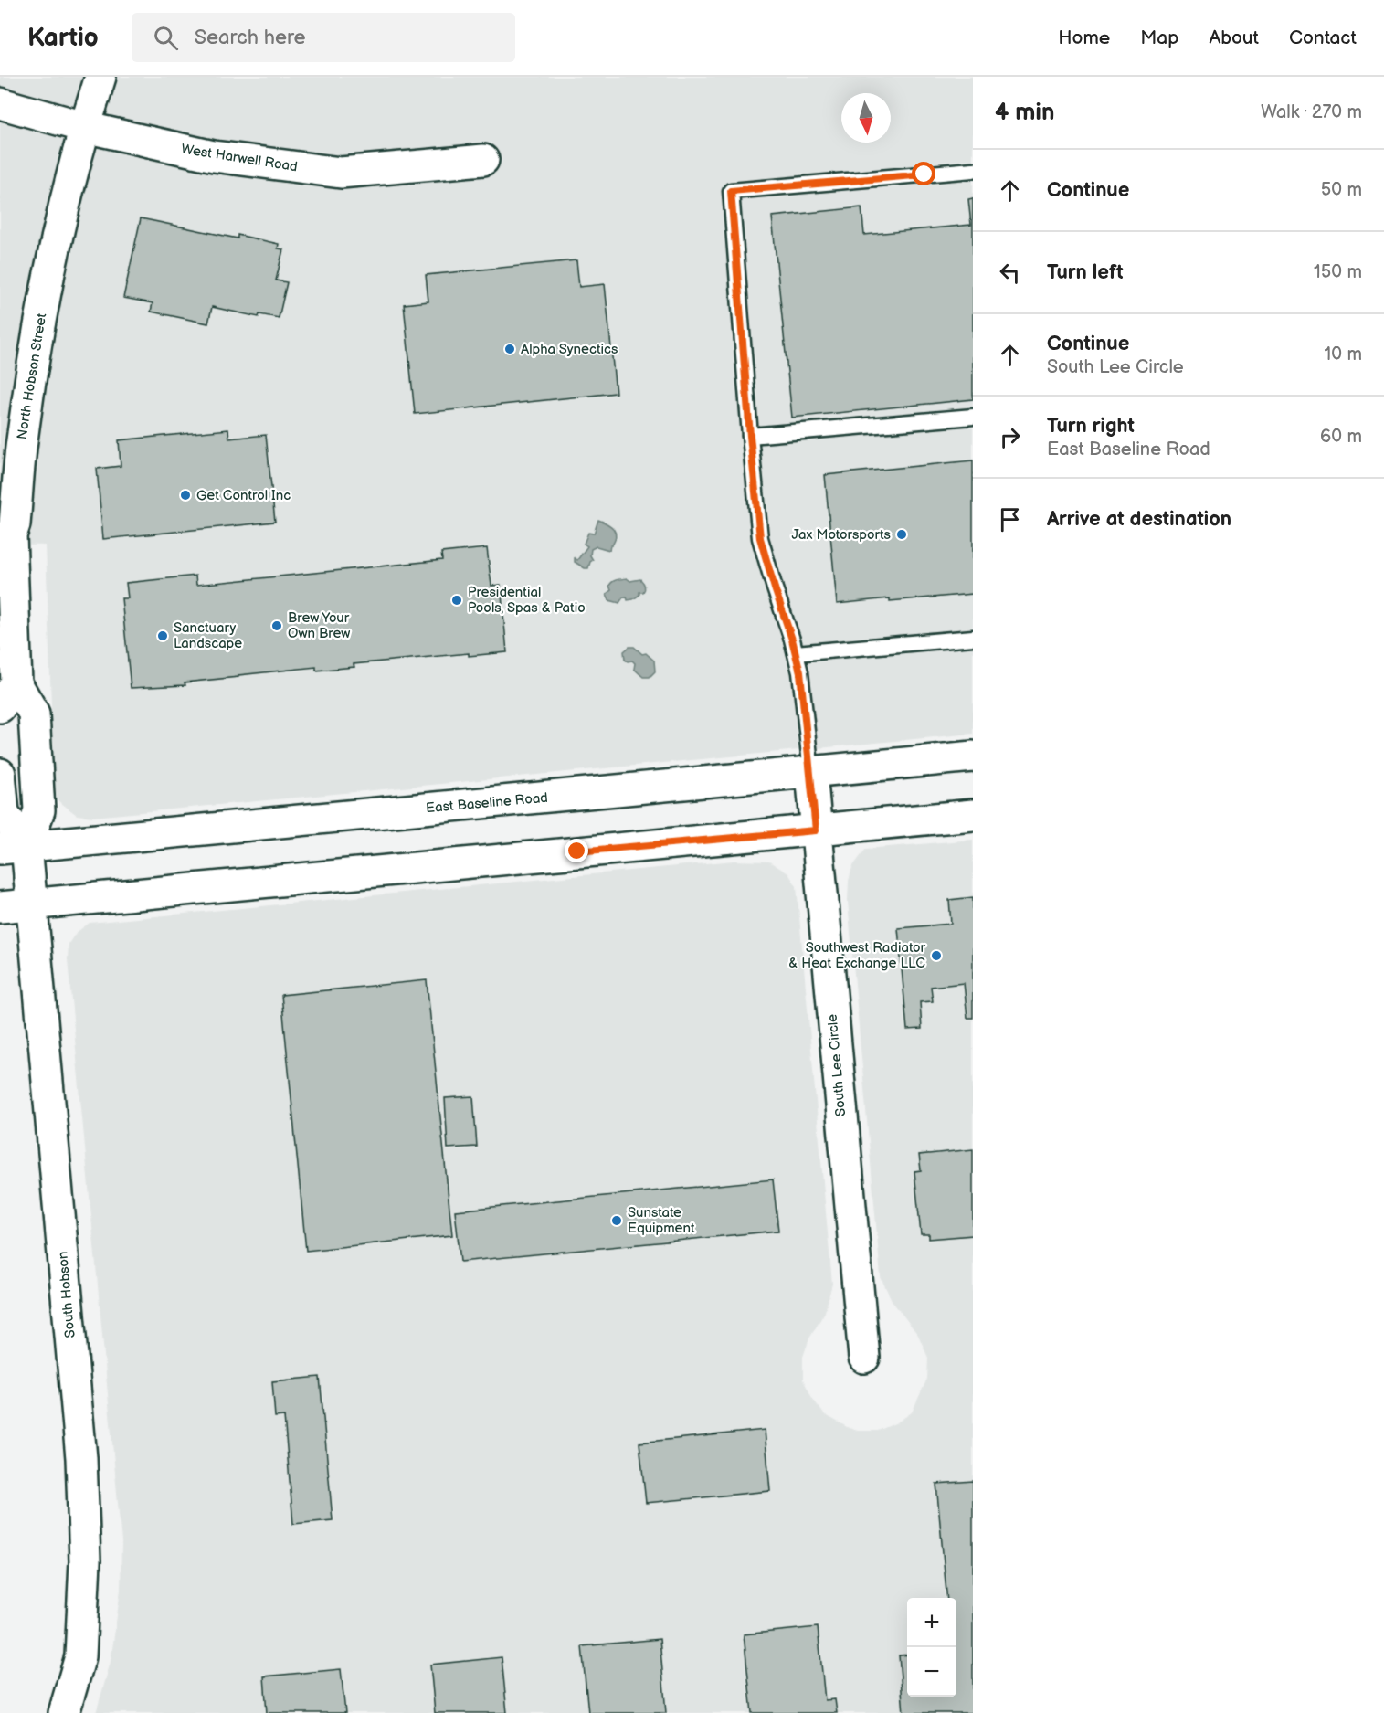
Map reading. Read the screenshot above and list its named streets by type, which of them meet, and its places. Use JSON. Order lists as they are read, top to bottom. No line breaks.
{"streets":{"street":["West Harwell Road","North Hobson Street","East Baseline Road","South Lee Circle","South Hobson"]},"crossings":[["West Harwell Road","North Hobson Street"],["North Hobson Street","East Baseline Road"],["North Hobson Street","South Hobson"],["East Baseline Road","South Lee Circle"]],"places":["Alpha Synectics","Get Control Inc","Jax Motorsports","Presidential Pools, Spas & Patio","Brew Your Own Brew","Sanctuary Landscape","Southwest Radiator & Heat Exchange LLC","Sunstate Equipment"],"north":"bottom","page":{"header":"Kartio","search":"Search here","nav":["Home","Map","About","Contact"],"heading":["4 min","Walk · 270 m"],"list":[["Continue","50 m"],["Turn left","150 m"],["Continue","South Lee Circle","10 m"],["Turn right","East Baseline Road","60 m"],"Arrive at destination"],"map_buttons":["+","−"]}}
